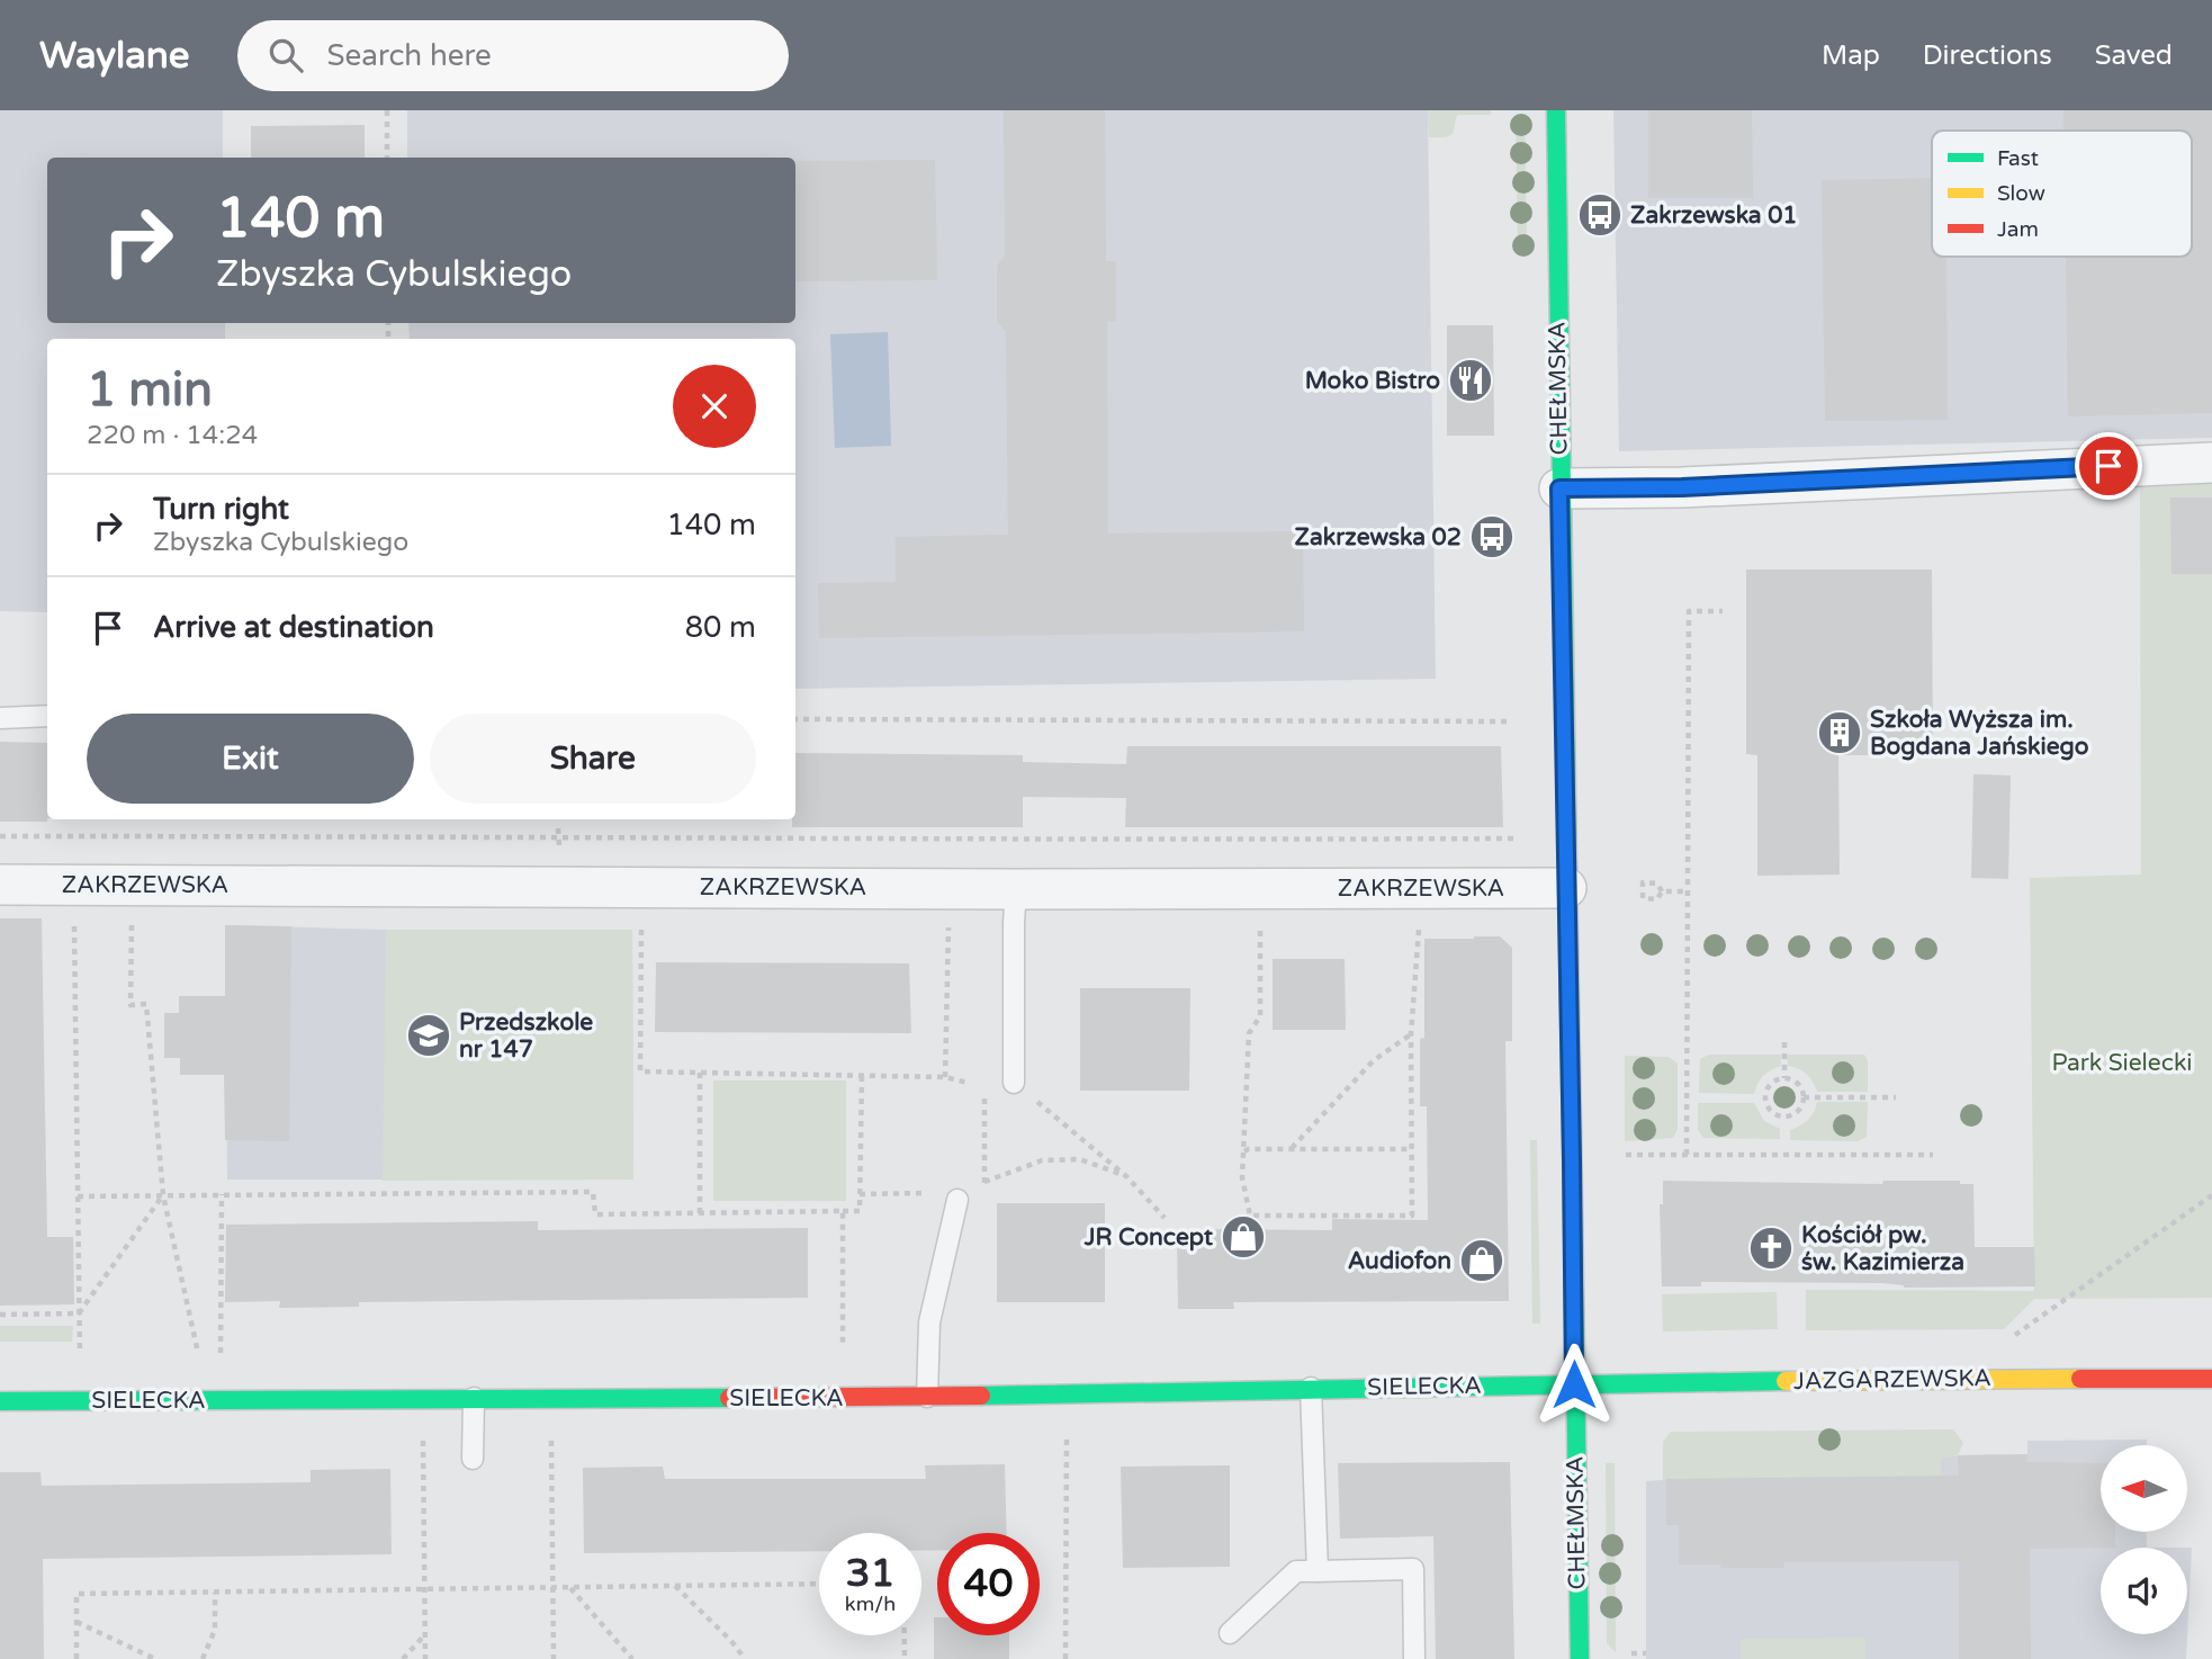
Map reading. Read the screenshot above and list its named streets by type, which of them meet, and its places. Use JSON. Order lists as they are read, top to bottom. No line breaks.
{"streets":{"street":["CHEŁMSKA","ZAKRZEWSKA","JAZGARZEWSKA","SIELECKA"]},"crossings":[["CHEŁMSKA","ZAKRZEWSKA"],["CHEŁMSKA","JAZGARZEWSKA"],["CHEŁMSKA","SIELECKA"],["JAZGARZEWSKA","SIELECKA"]],"parks":["Park Sielecki"],"places":{"bus stop":["Zakrzewska 01","Zakrzewska 02"],"restaurant":["Moko Bistro"],"building":["Szkoła Wyższa im. Bogdana Jańskiego"],"school or university":["Przedszkole nr 147"],"shop":["JR Concept","Audiofon"],"church":["Kościół pw. św. Kazimierza"]},"legend":["Fast","Slow","Jam"],"north":"left","page":{"header":"Waylane","search":"Search here","nav":["Map","Directions","Saved"],"turn":["140 m","Zbyszka Cybulskiego"],"heading":["1 min","220 m · 14:24"],"list":[{"name":"Turn right","note":"Zbyszka Cybulskiego","value":"140 m"},{"name":"Arrive at destination","value":"80 m"}],"buttons":["Exit","Share"],"speed":"31 km/h","limit":"40"}}
